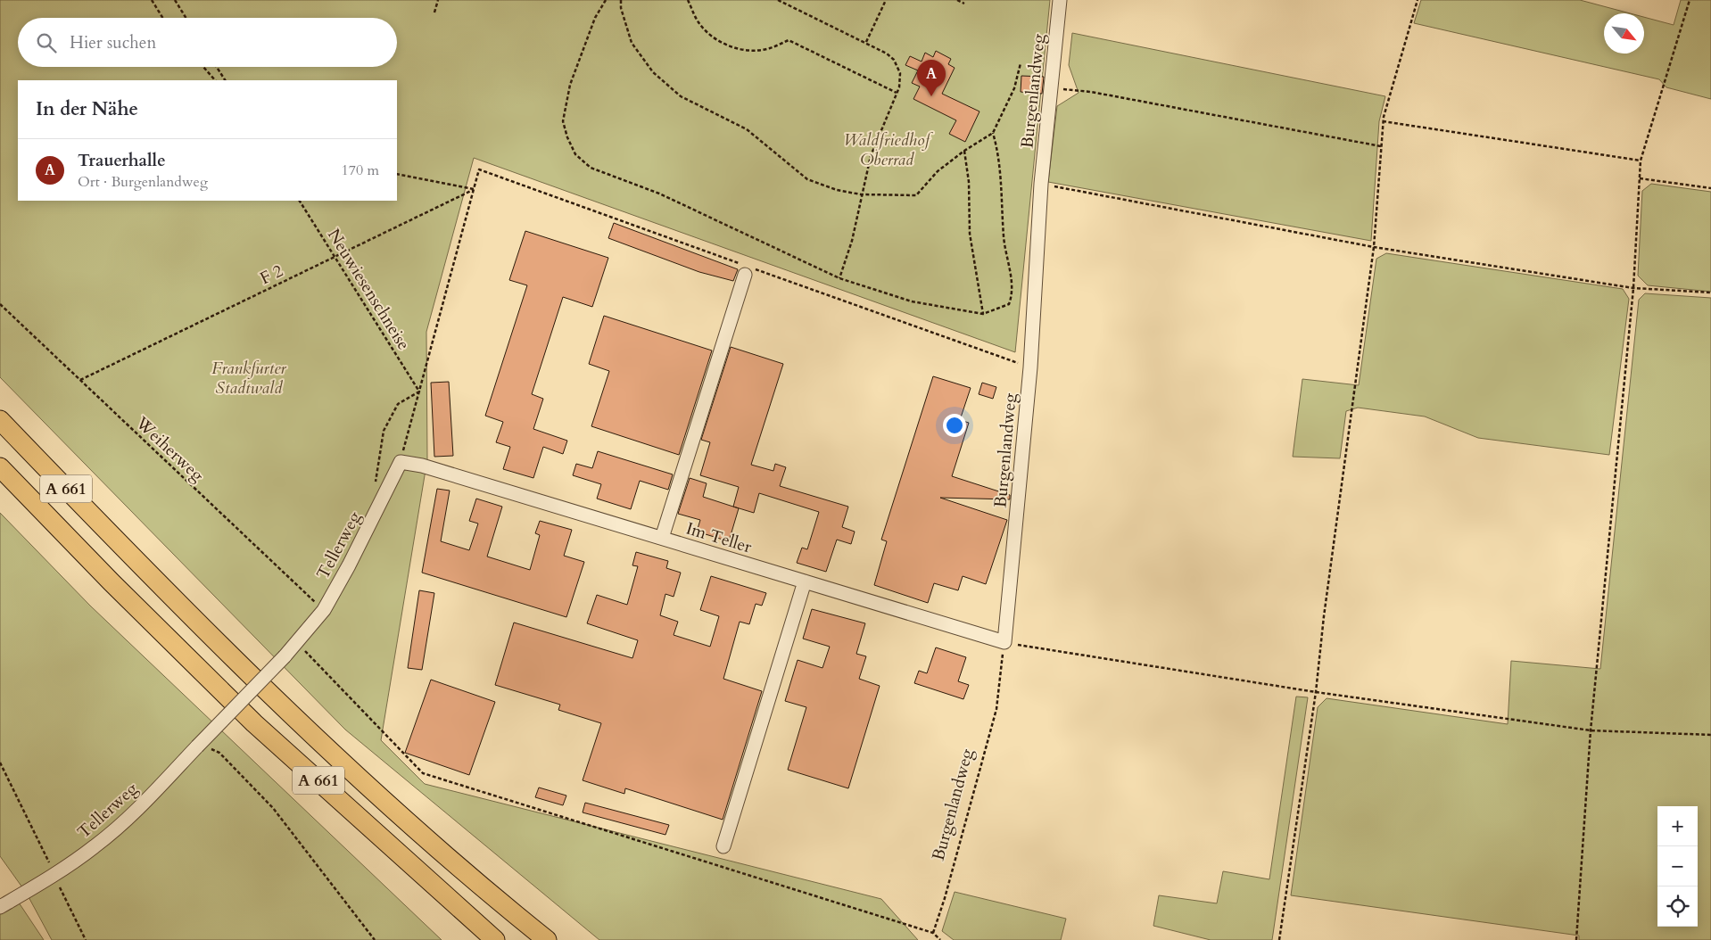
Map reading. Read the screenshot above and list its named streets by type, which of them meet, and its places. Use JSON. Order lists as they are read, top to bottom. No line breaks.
{"streets":{"highway":["A 661"],"street":["Burgenlandweg","Im Teller","Tellerweg"],"path":["F 2","Neuwiesenschneise","Weiherweg"]},"crossings":[["Burgenlandweg","Im Teller"],["F 2","Neuwiesenschneise"],["F 2","Weiherweg"],["Weiherweg","Tellerweg"],["Im Teller","Tellerweg"]],"parks":["Waldfriedhof Oberrad","Frankfurter Stadtwald"],"north":"bottom right","page":{"search":"Hier suchen","pins":"A","heading":"In der Nähe","list":[{"mark":"A","name":"Trauerhalle","note":"Ort · Burgenlandweg","value":"170 m"}],"map_buttons":["+","−"]}}
